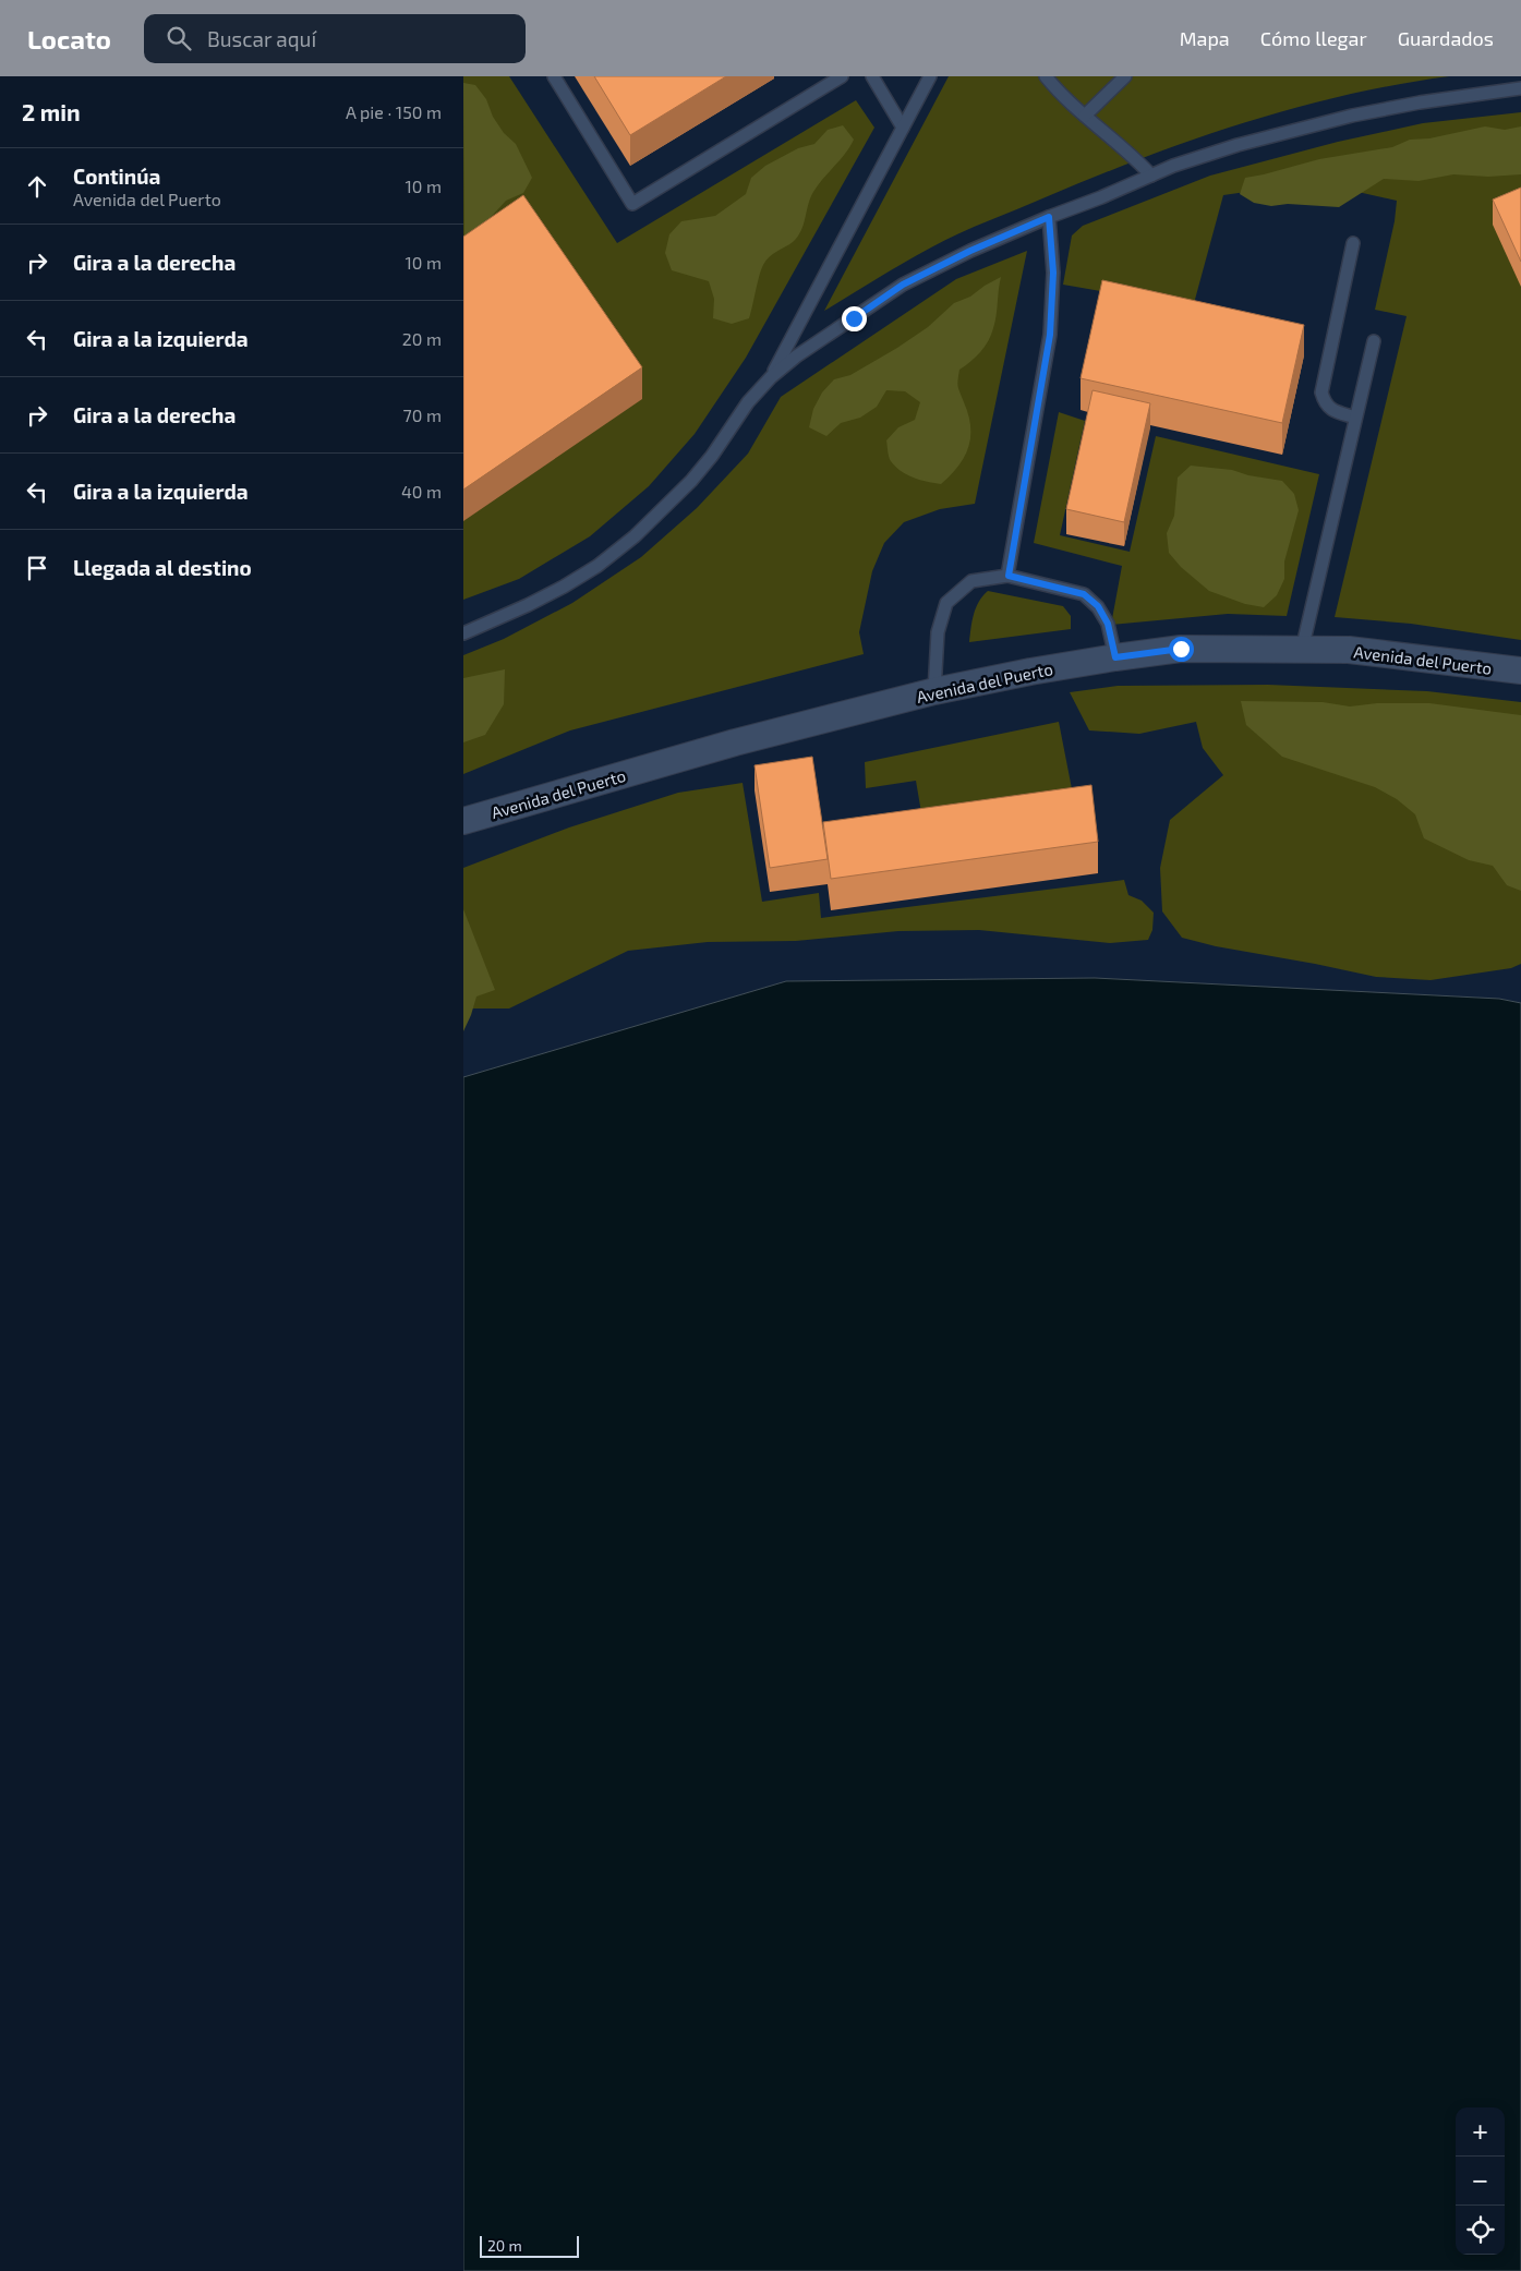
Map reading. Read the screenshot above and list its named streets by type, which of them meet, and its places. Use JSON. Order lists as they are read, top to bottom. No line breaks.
{"streets":{"street":["Avenida del Puerto"]},"scale_bar":"20 m","page":{"header":"Locato","search":"Buscar aquí","nav":["Mapa","Cómo llegar","Guardados"],"heading":["2 min","A pie · 150 m"],"list":[["Continúa","Avenida del Puerto","10 m"],["Gira a la derecha","10 m"],["Gira a la izquierda","20 m"],["Gira a la derecha","70 m"],["Gira a la izquierda","40 m"],"Llegada al destino"],"map_buttons":["+","−"],"scale":"20 m"}}
